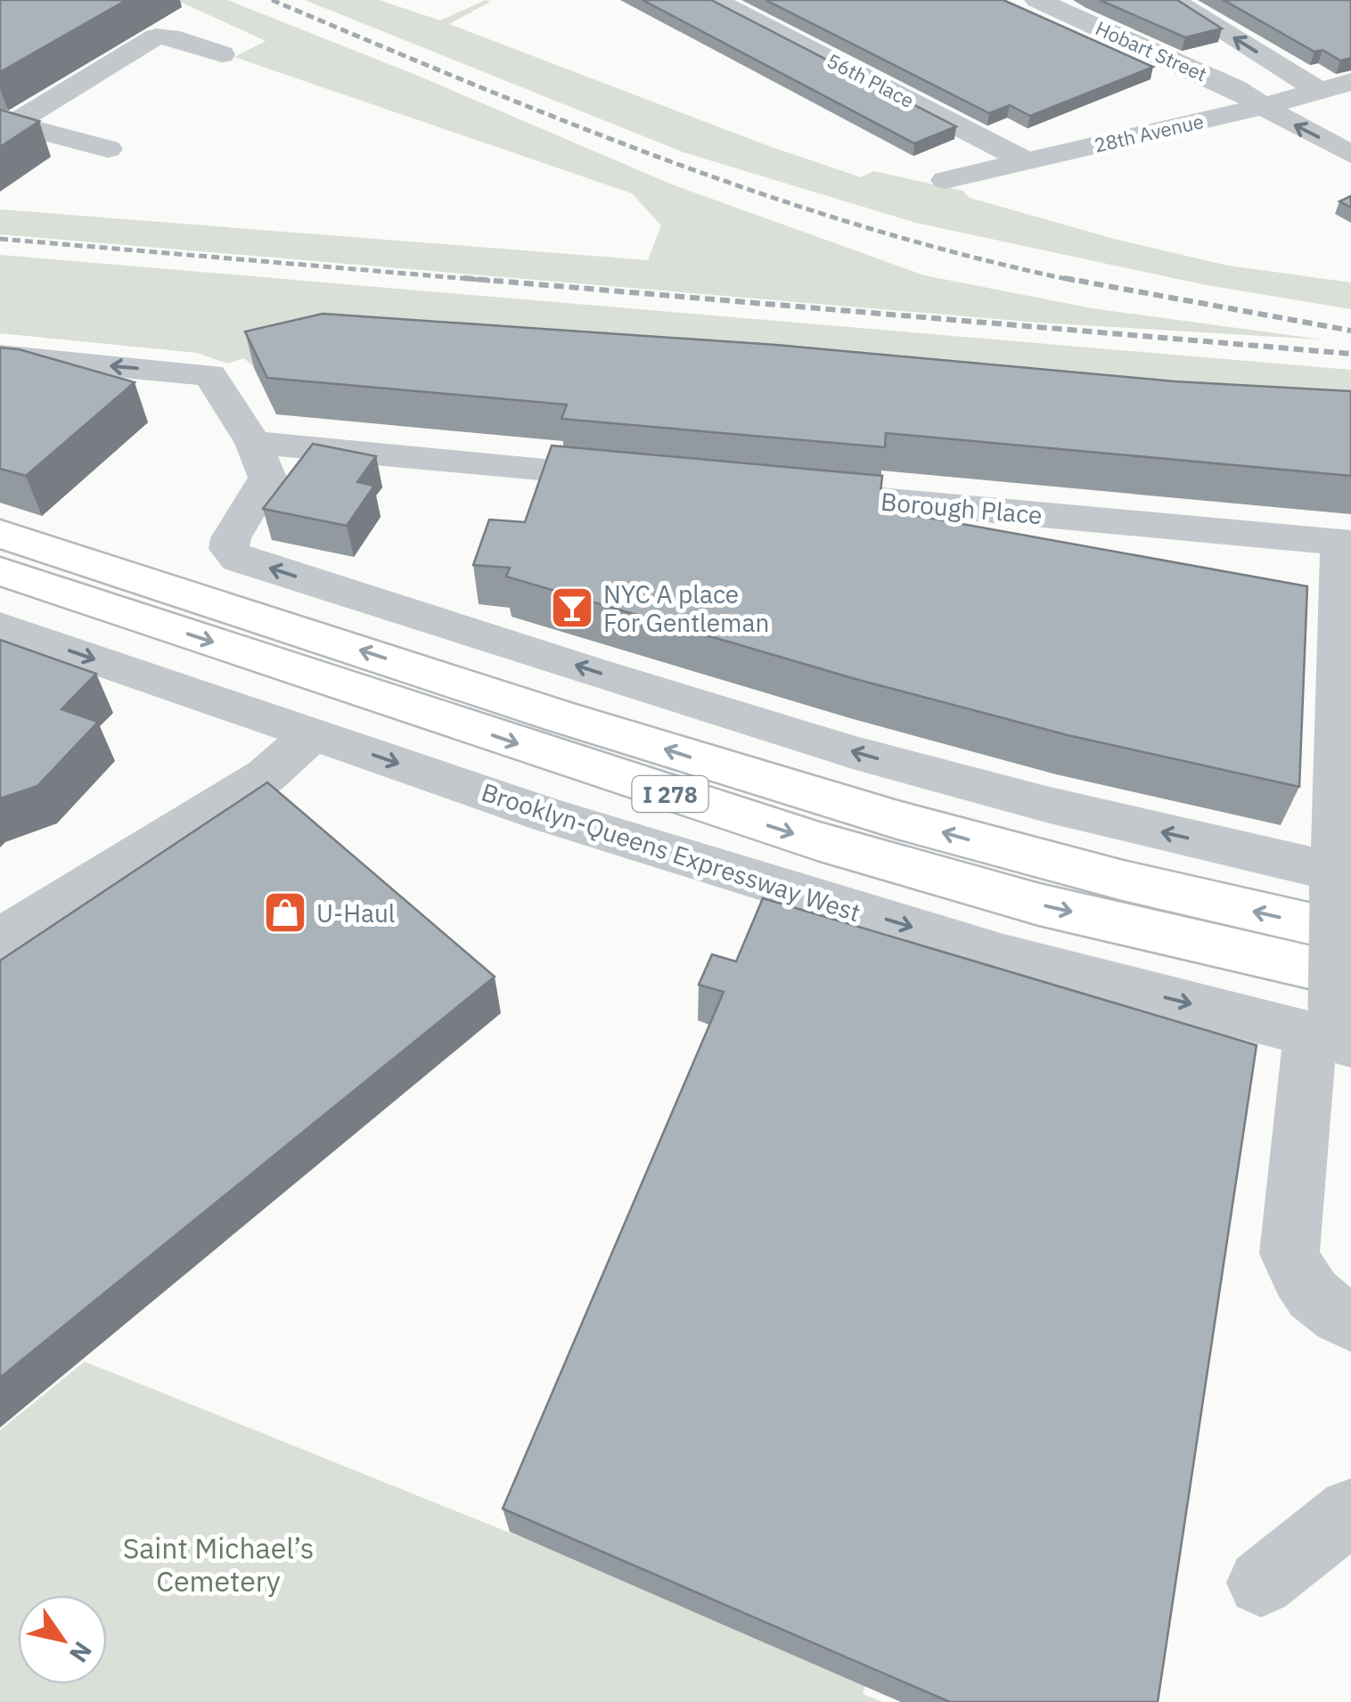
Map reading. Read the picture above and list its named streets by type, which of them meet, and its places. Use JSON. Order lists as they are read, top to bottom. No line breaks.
{"streets":{"highway":["I 278"],"street":["Hobart Street","56th Place","28th Avenue","Borough Place","Brooklyn-Queens Expressway West"]},"crossings":[["Hobart Street","28th Avenue"],["56th Place","28th Avenue"],["I 278","Brooklyn-Queens Expressway West"]],"parks":["Saint Michael’s Cemetery"],"places":{"bar":["NYC A place For Gentleman"],"shop":["U-Haul"]},"north":"bottom right"}
